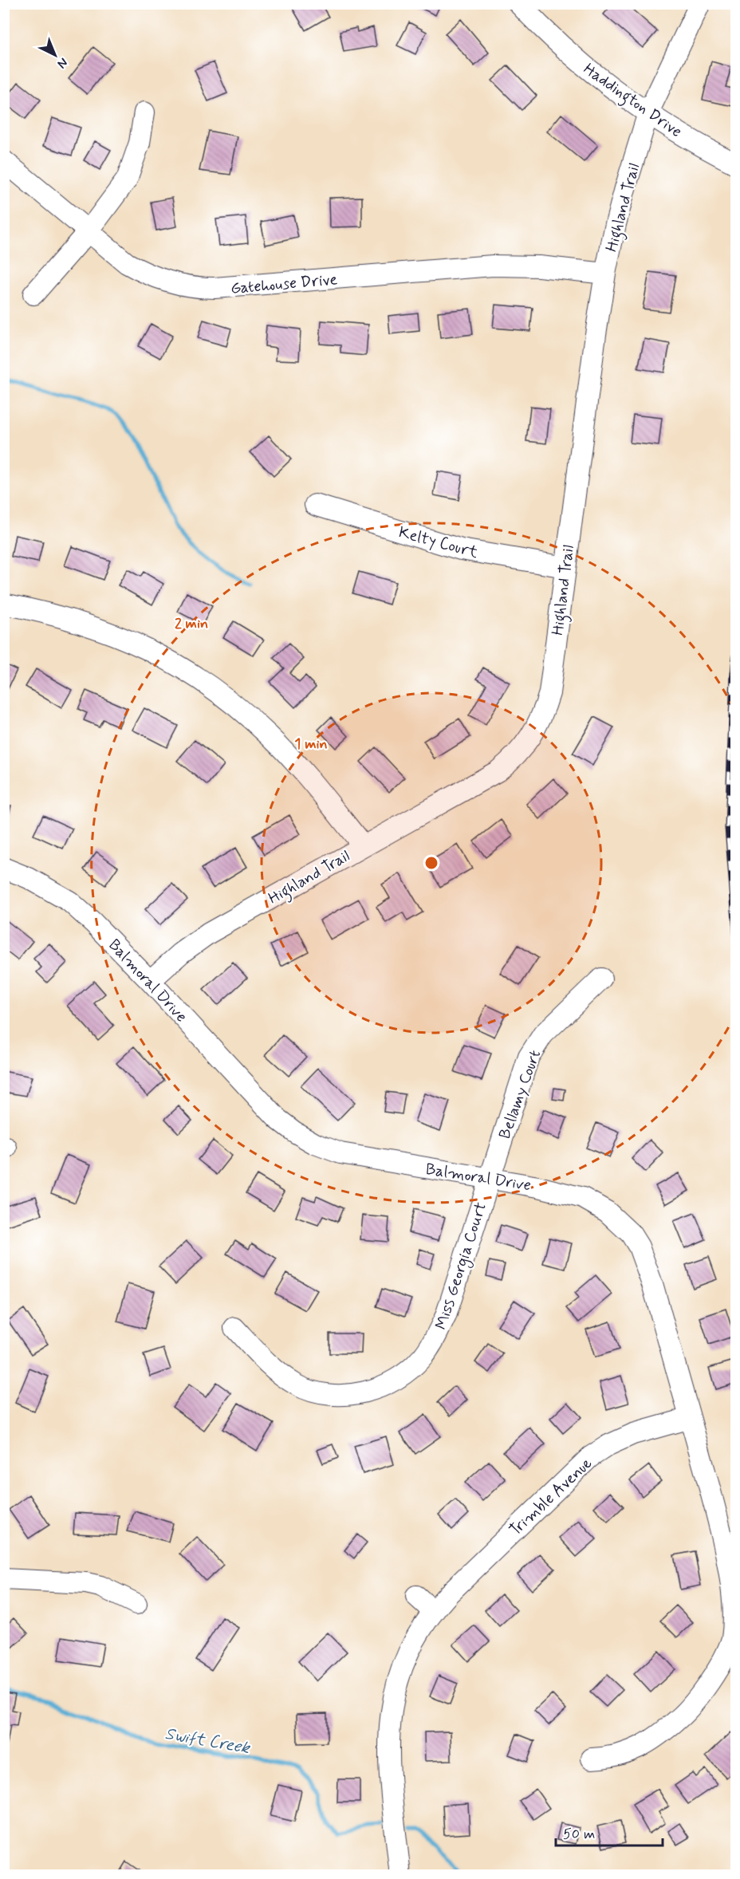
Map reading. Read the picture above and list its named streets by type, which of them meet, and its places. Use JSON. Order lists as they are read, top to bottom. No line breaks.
{"streets":{"street":["Haddington Drive","Highland Trail","Gatehouse Drive","Kelty Court","Balmoral Drive","Bellamy Court","Miss Georgia Court","Trimble Avenue"]},"crossings":[["Haddington Drive","Highland Trail"],["Highland Trail","Gatehouse Drive"],["Highland Trail","Kelty Court"],["Highland Trail","Balmoral Drive"],["Balmoral Drive","Bellamy Court"],["Balmoral Drive","Miss Georgia Court"],["Balmoral Drive","Trimble Avenue"],["Bellamy Court","Miss Georgia Court"]],"water":["Swift Creek"],"scale_bar":"50 m","north":"bottom right","rings":["2 min","1 min"]}
